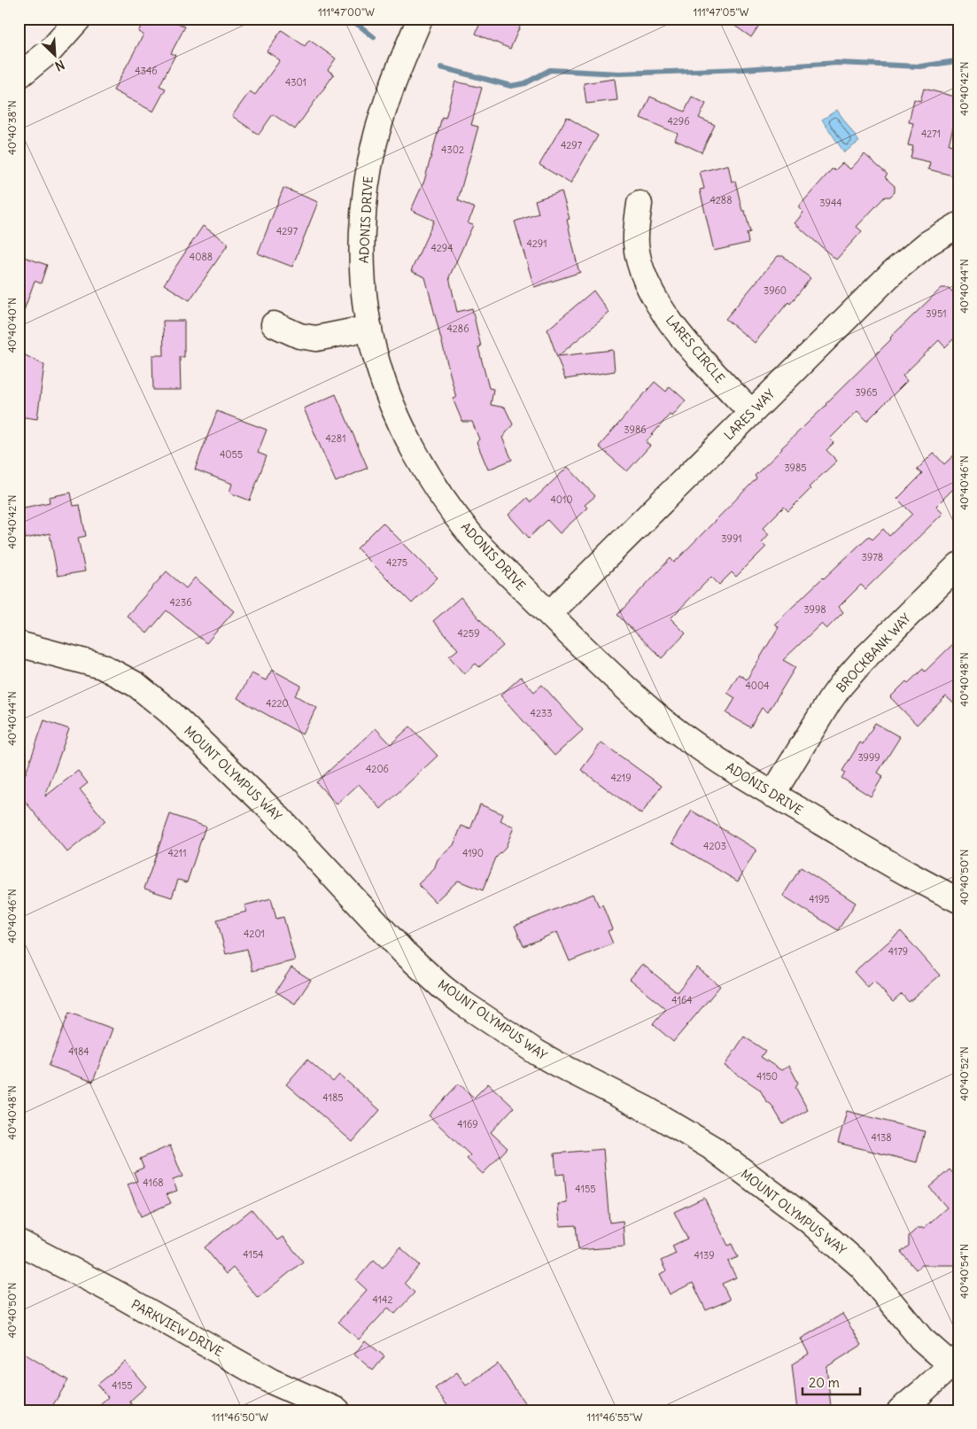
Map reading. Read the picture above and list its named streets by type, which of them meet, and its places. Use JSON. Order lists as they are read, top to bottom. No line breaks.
{"streets":{"street":["ADONIS DRIVE","LARES CIRCLE","LARES WAY","BROCKBANK WAY","MOUNT OLYMPUS WAY","PARKVIEW DRIVE"]},"crossings":[["ADONIS DRIVE","LARES WAY"],["ADONIS DRIVE","BROCKBANK WAY"],["LARES CIRCLE","LARES WAY"]],"house_numbers":["4346","4301","4296","4271","4297","4302","4288","3944","4297","4291","4294","4088","3960","3951","4286","3965","3986","4281","4055","3985","4010","3991","3978","4275","4236","3998","4259","4004","4220","4233","3999","4206","4219","4203","4211","4190","4195","4201","4179","4164","4184","4150","4185","4169","4138","4168","4155","4154","4139","4142","4155"],"scale_bar":"20 m","north":"bottom right","coordinates":["111°47'00\"W","111°47'05\"W","40°40'42\"N","40°40'38\"N","40°40'44\"N","40°40'40\"N","40°40'46\"N","40°40'48\"N","40°40'50\"N","40°40'52\"N","40°40'54\"N","111°46'50\"W","111°46'55\"W"]}
